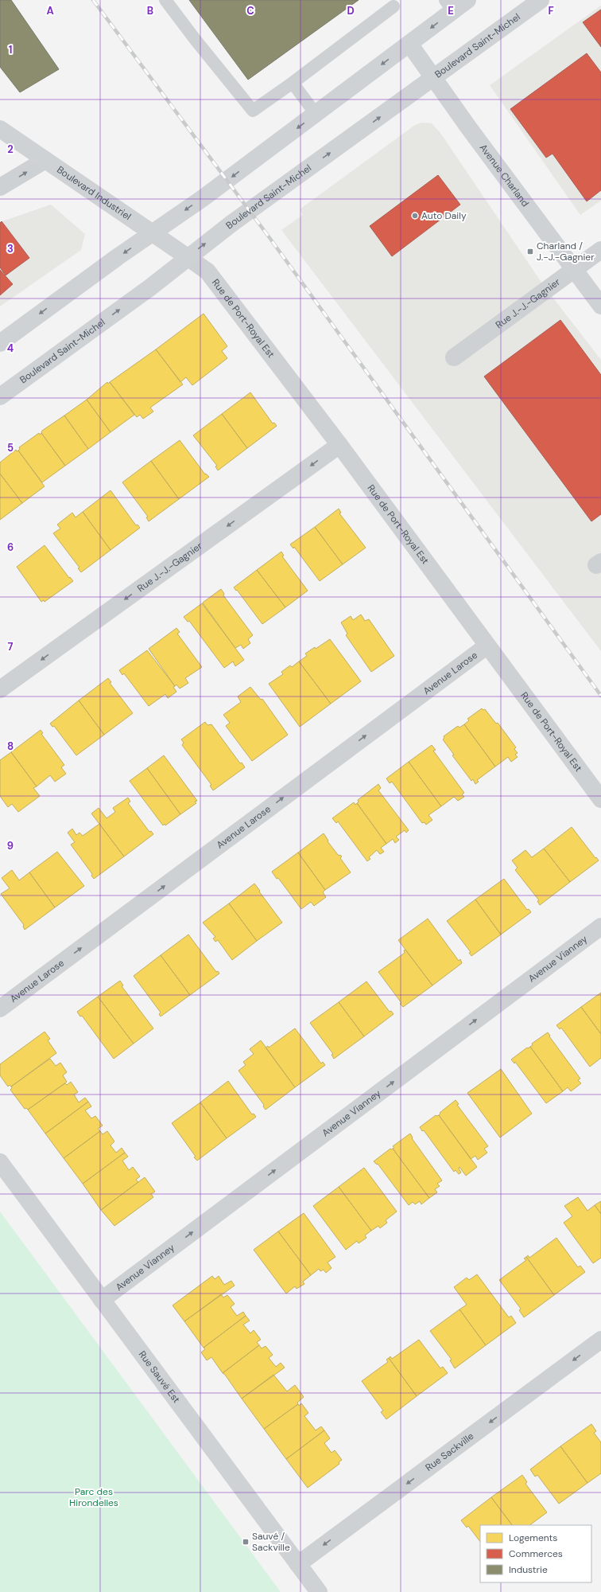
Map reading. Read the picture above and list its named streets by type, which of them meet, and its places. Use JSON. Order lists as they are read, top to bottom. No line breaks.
{"streets":{"main road":["Boulevard Saint-Michel","Avenue Charland","Boulevard Industriel","Rue Sauvé Est"],"street":["Rue J.-J.-Gagnier","Rue de Port-Royal Est","Avenue Larose","Avenue Vianney","Rue Sackville"]},"crossings":[["Boulevard Saint-Michel","Avenue Charland"],["Boulevard Saint-Michel","Boulevard Industriel"],["Boulevard Saint-Michel","Rue de Port-Royal Est"],["Avenue Charland","Rue J.-J.-Gagnier"],["Boulevard Industriel","Rue de Port-Royal Est"],["Rue J.-J.-Gagnier","Rue de Port-Royal Est"],["Rue de Port-Royal Est","Avenue Larose"],["Avenue Vianney","Rue Sauvé Est"],["Rue Sauvé Est","Rue Sackville"]],"one_way":["Rue J.-J.-Gagnier","Avenue Larose","Avenue Vianney","Rue Sackville"],"parks":["Parc des Hirondelles"],"places":{"other":["Auto Daily"],"transit":["Charland / J.-J.-Gagnier","Sauvé / Sackville"]},"legend":["Logements","Commerces","Industrie"],"grid":{"columns":["A","B","C","D","E","F"],"rows":["1","2","3","4","5","6","7","8","9"]}}
